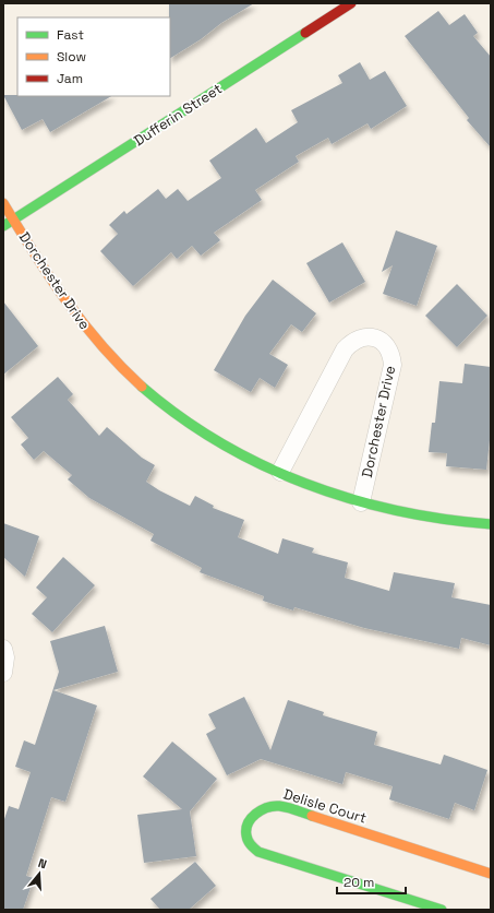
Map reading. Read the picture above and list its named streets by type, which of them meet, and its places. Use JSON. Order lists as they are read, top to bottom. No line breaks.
{"streets":{"street":["Dufferin Street","Dorchester Drive","Delisle Court"]},"crossings":[["Dufferin Street","Dorchester Drive"]],"legend":["Fast","Slow","Jam"],"scale_bar":"20 m","north":"top"}
